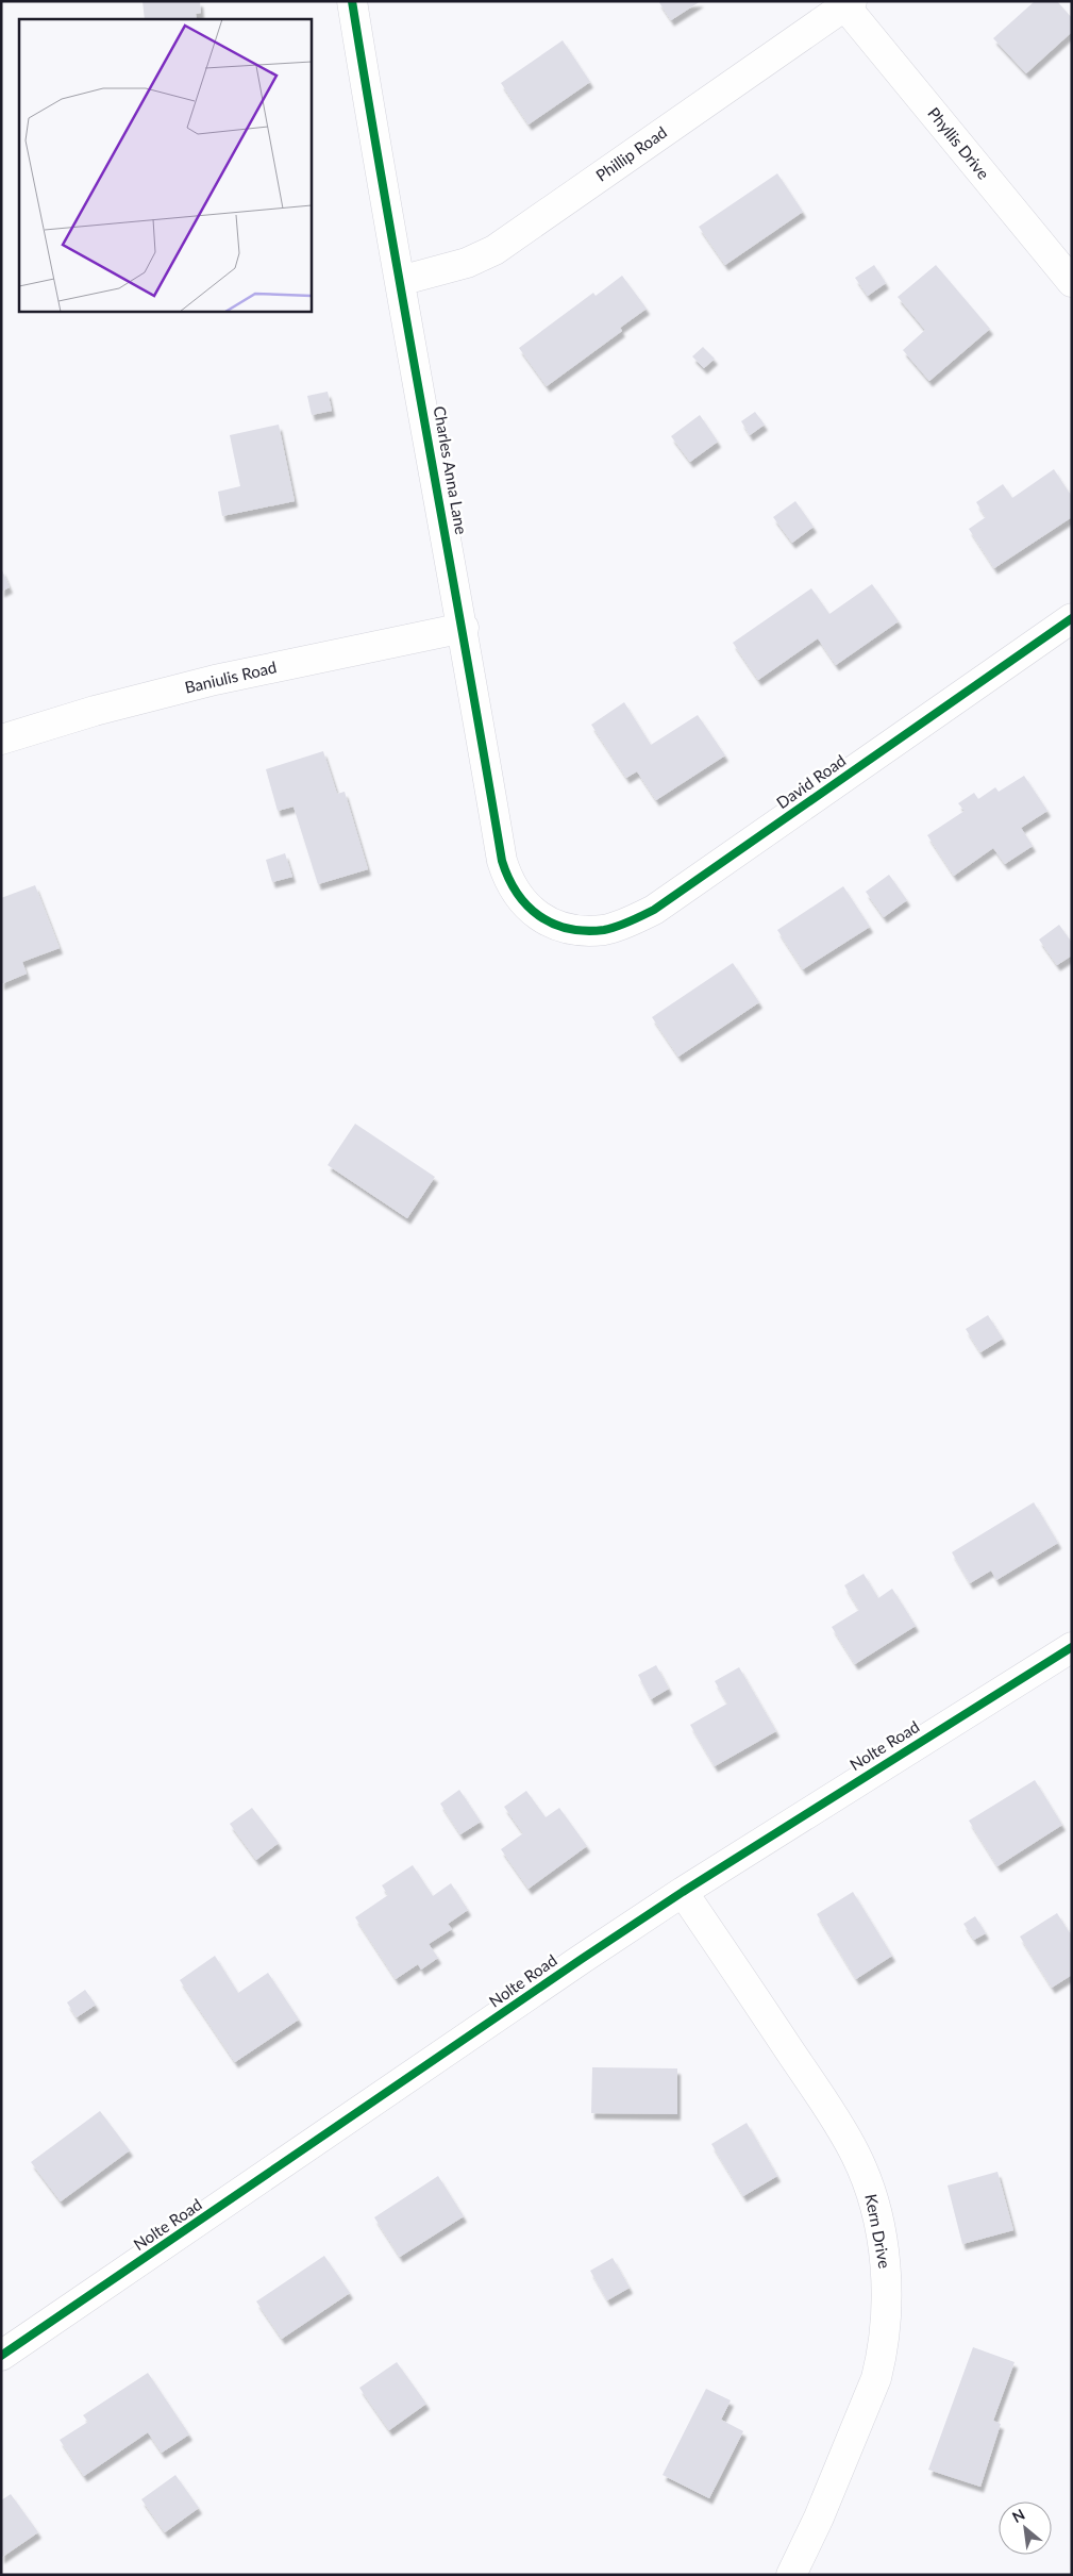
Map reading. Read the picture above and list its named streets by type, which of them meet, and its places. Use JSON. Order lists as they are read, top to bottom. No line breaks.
{"streets":{"street":["Phyllis Drive","Phillip Road","Charles Anna Lane","Baniulis Road","David Road","Nolte Road","Kern Drive"]},"crossings":[["Phyllis Drive","Phillip Road"],["Phillip Road","Charles Anna Lane"],["Charles Anna Lane","Baniulis Road"],["Charles Anna Lane","David Road"],["Nolte Road","Kern Drive"]],"north":"top left"}
